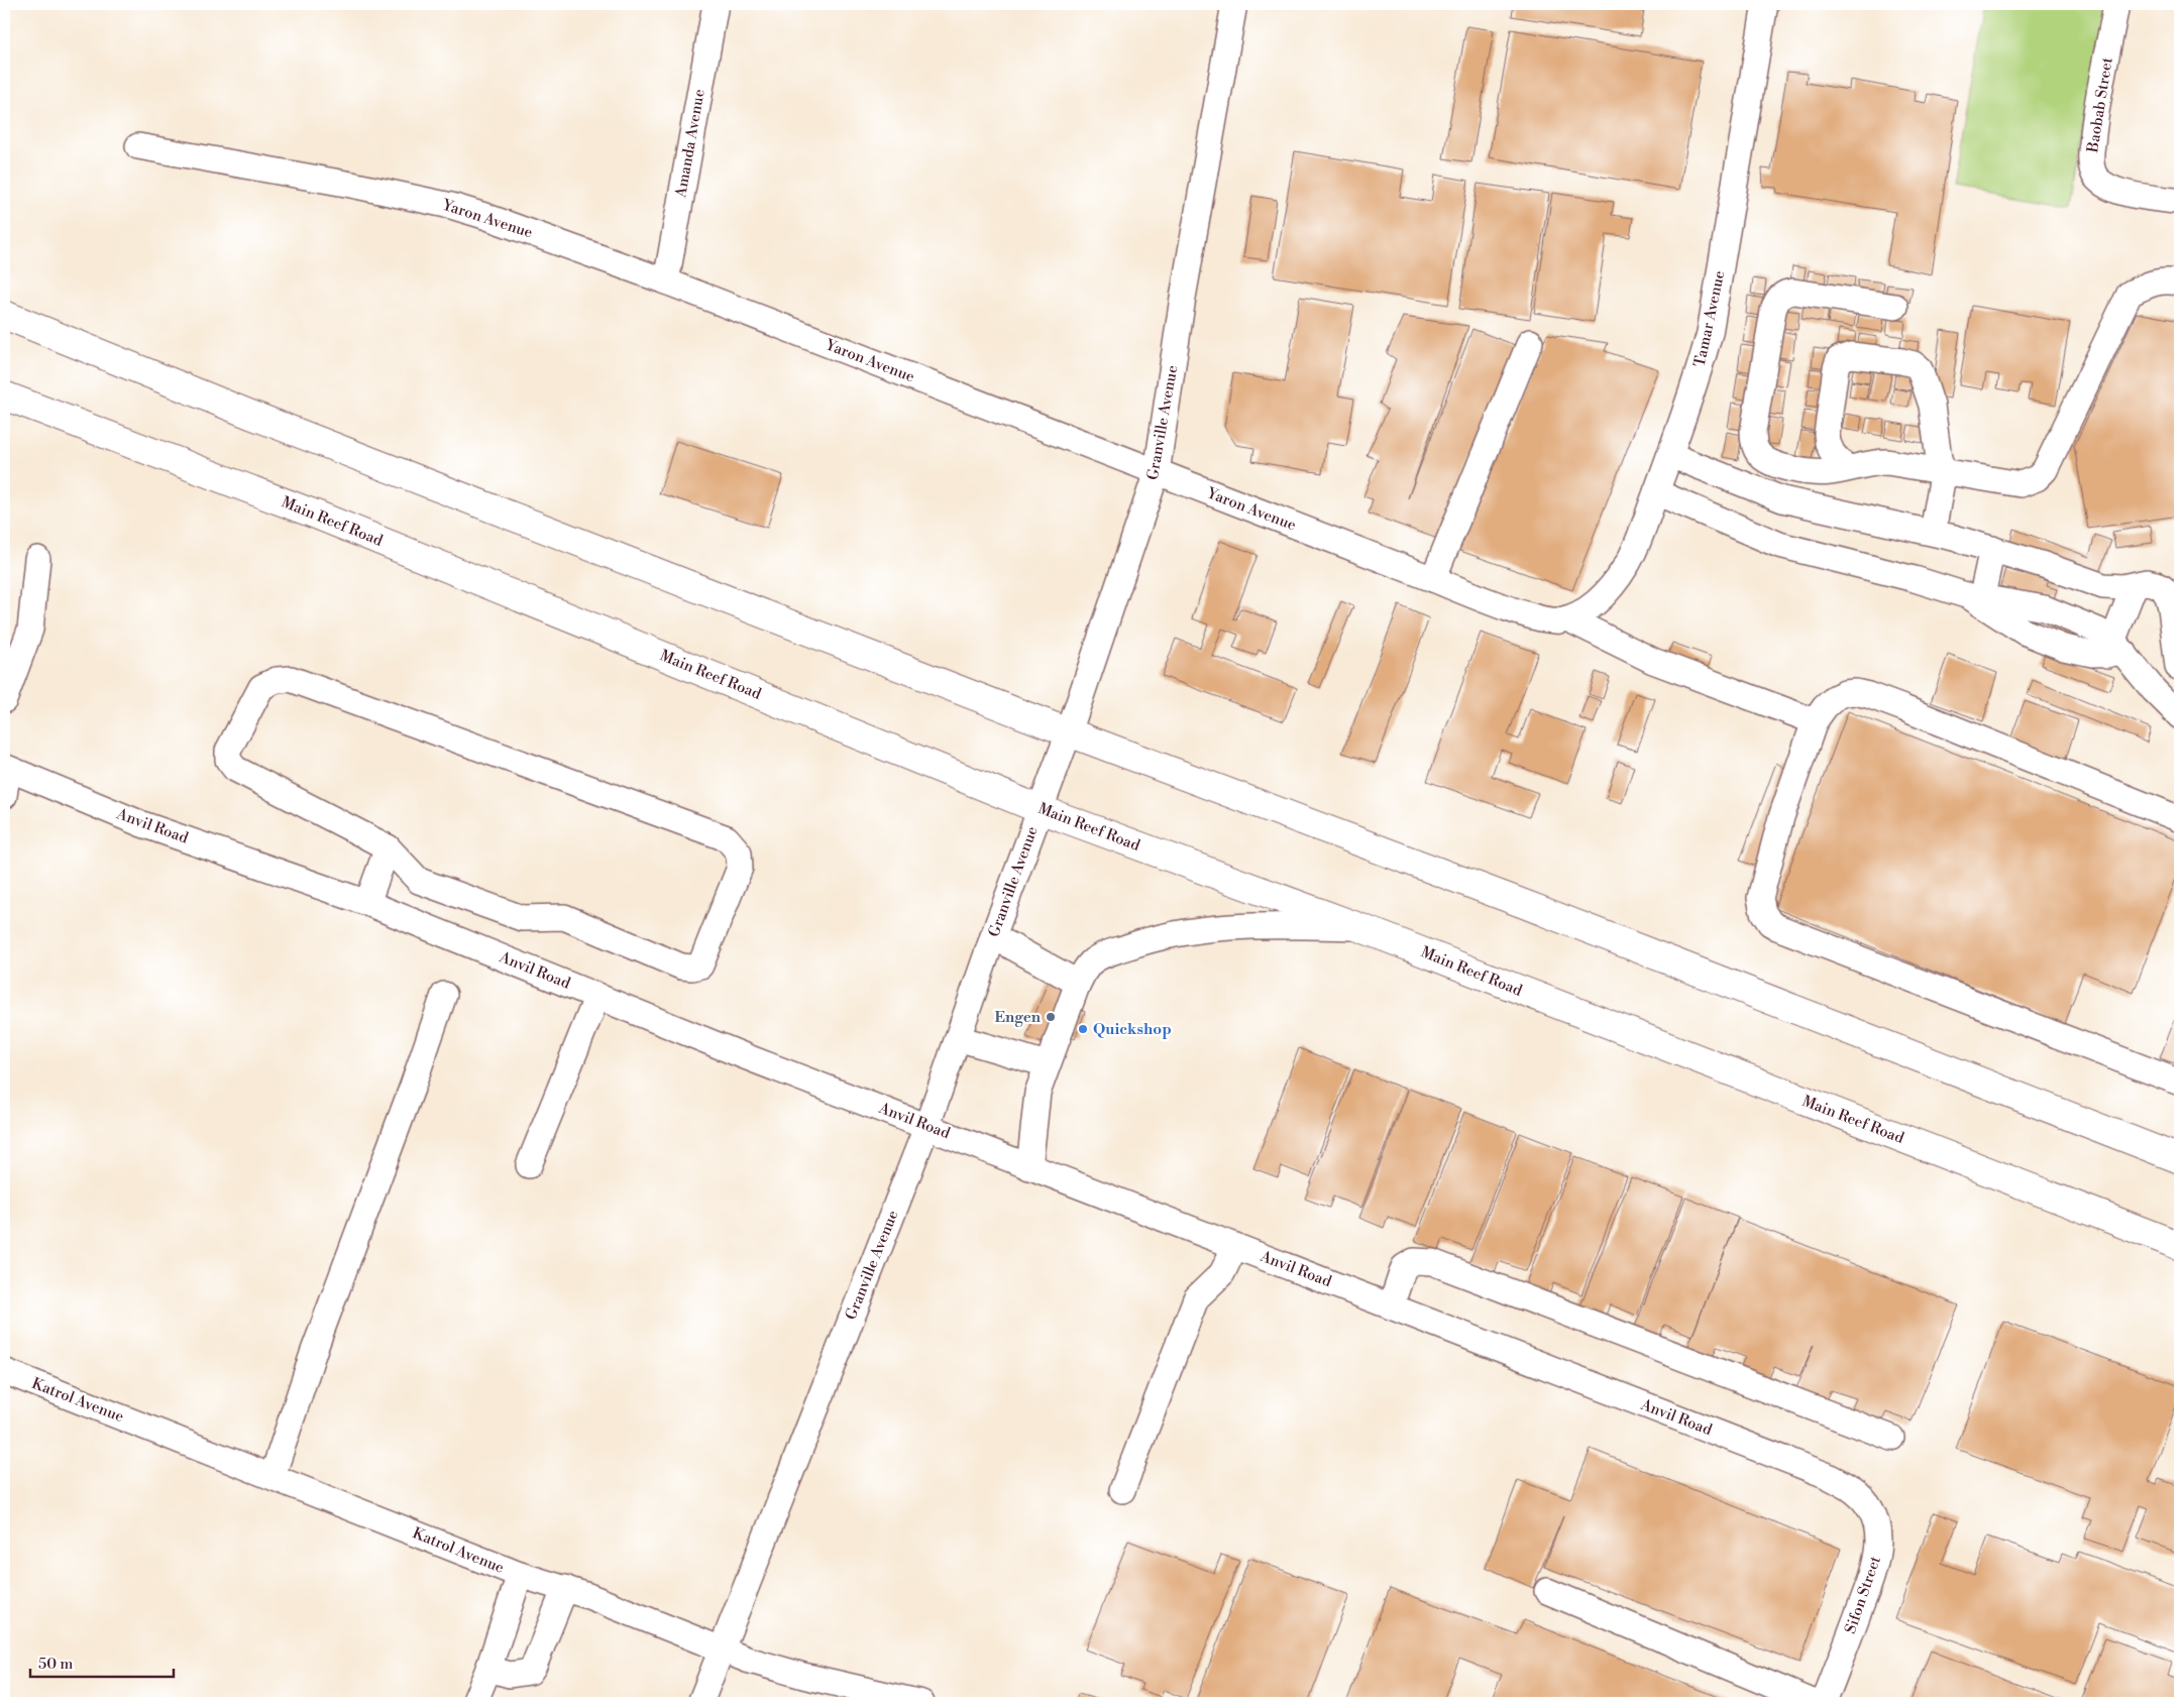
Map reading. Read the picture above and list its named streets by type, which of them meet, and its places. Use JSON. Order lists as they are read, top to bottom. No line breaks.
{"streets":{"main road":["Main Reef Road"],"street":["Baobab Street","Amanda Avenue","Yaron Avenue","Tamar Avenue","Granville Avenue","Anvil Road","Katrol Avenue","Sifon Street"]},"crossings":[["Amanda Avenue","Yaron Avenue"],["Yaron Avenue","Tamar Avenue"],["Yaron Avenue","Granville Avenue"],["Granville Avenue","Main Reef Road"],["Granville Avenue","Anvil Road"],["Granville Avenue","Katrol Avenue"],["Anvil Road","Sifon Street"]],"places":["Engen","Quickshop"],"scale_bar":"50 m"}
